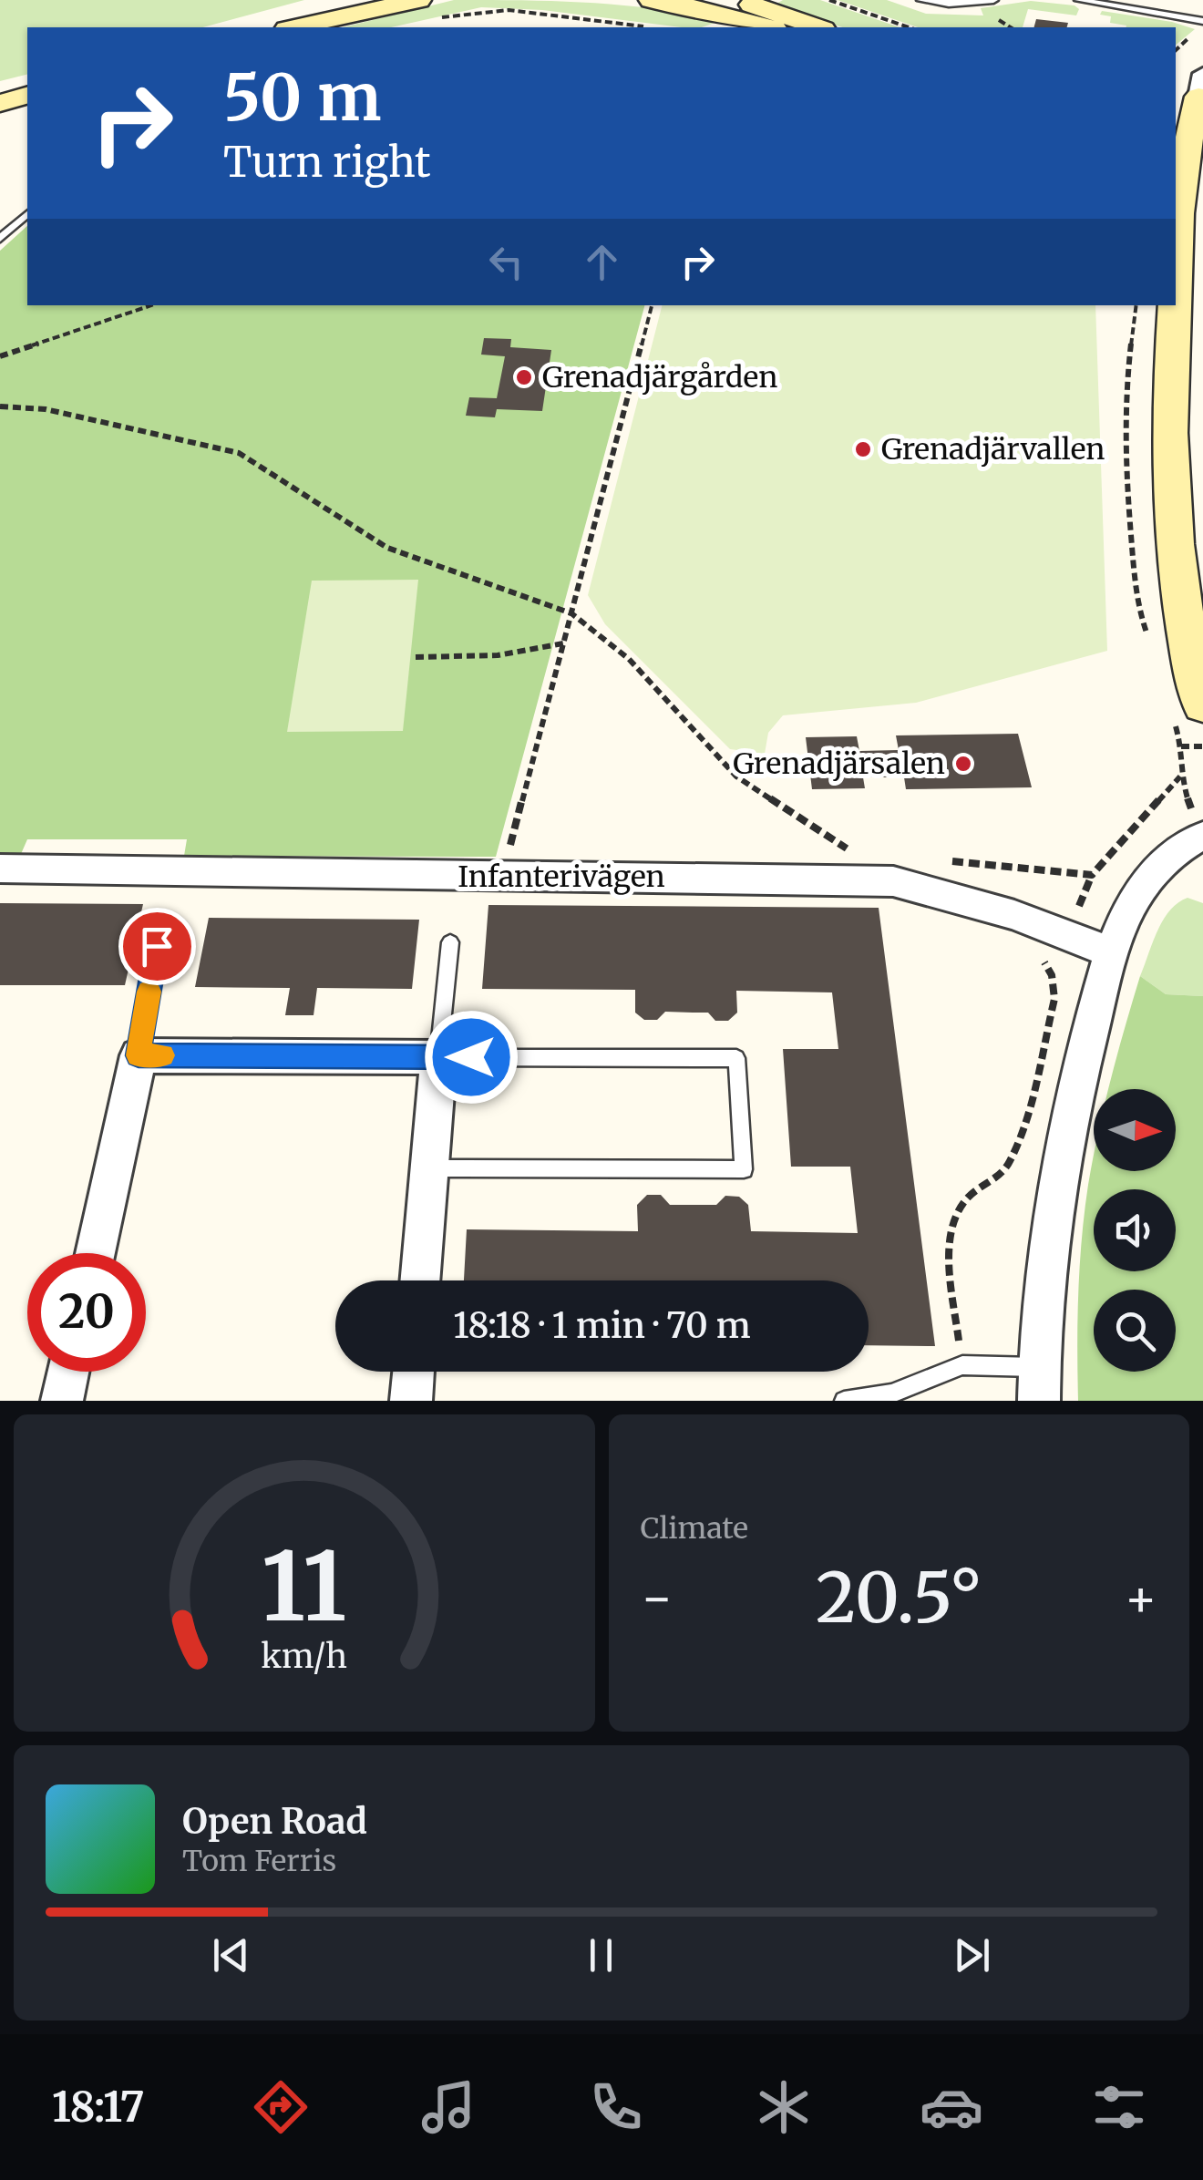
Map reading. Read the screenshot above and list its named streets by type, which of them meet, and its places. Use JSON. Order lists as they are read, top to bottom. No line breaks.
{"streets":{"street":["Infanterivägen"]},"places":["Grenadjärgården","Grenadjärvallen","Grenadjärsalen"],"north":"right","page":{"turn":["50 m","Turn right"],"limit":"20","trip":"18:18 · 1 min · 70 m","tile":"Climate","heat":["−","20.5°","+"],"song":["Open Road","Tom Ferris"],"tabs":"18:17","gauge":["11","km/h"]}}
